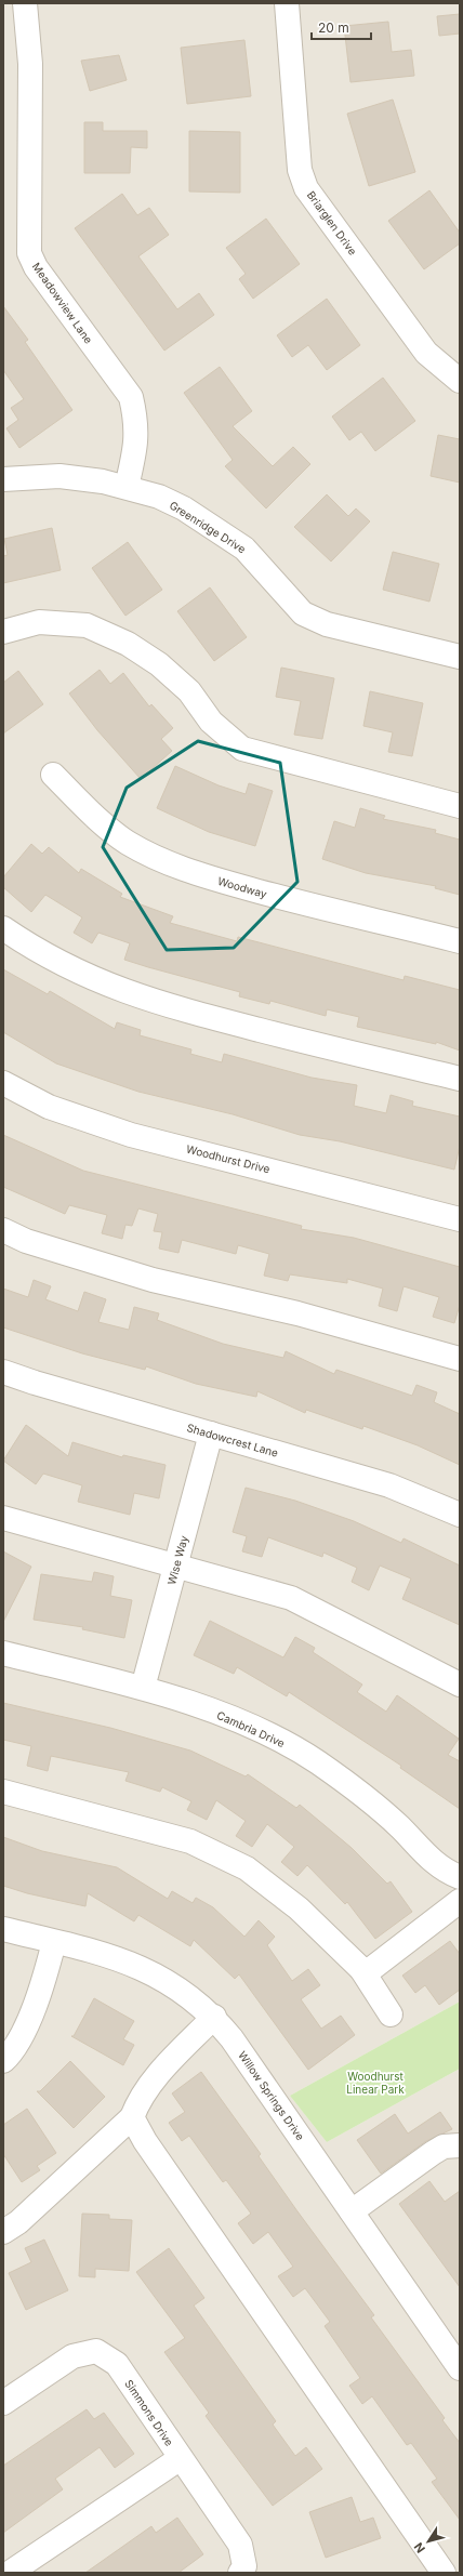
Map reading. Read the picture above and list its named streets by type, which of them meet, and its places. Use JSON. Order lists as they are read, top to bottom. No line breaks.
{"streets":{"street":["Briarglen Drive","Meadowview Lane","Greenridge Drive","Woodway","Woodhurst Drive","Shadowcrest Lane","Wise Way","Cambria Drive","Willow Springs Drive","Simmons Drive"]},"crossings":[["Meadowview Lane","Greenridge Drive"],["Shadowcrest Lane","Wise Way"],["Wise Way","Cambria Drive"]],"parks":["Woodhurst Linear Park"],"scale_bar":"20 m","north":"bottom left"}
